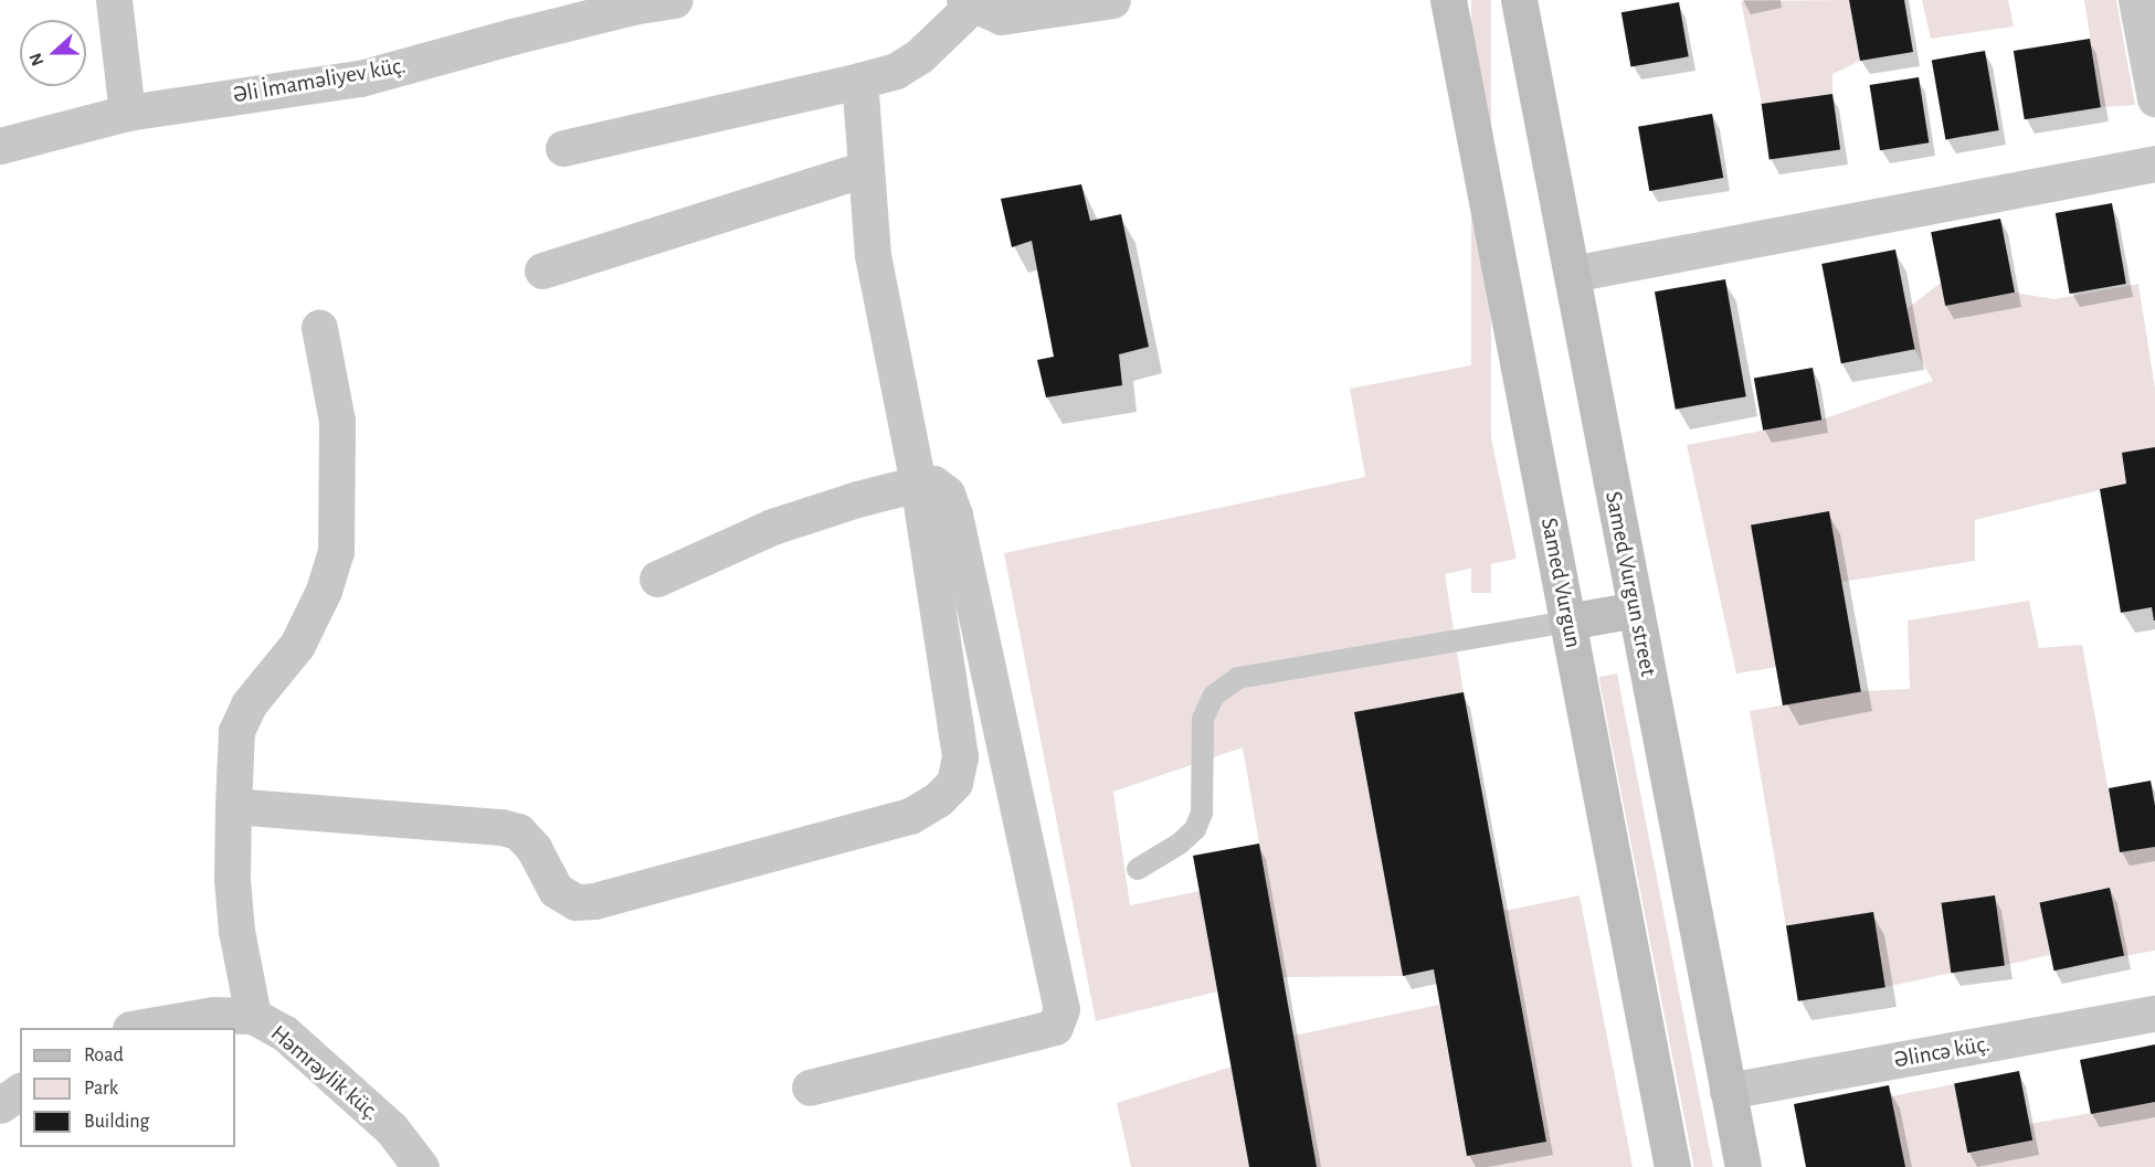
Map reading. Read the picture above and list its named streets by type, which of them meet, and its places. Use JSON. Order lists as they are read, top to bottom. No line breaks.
{"streets":{"main road":["Samed Vurgun","Samed Vurgun street"],"street":["Əli İmaməliyev küç.","Əlincə küç.","Həmrəylik küç."]},"crossings":[["Samed Vurgun street","Əlincə küç."]],"legend":["Road","Park","Building"],"north":"left"}
